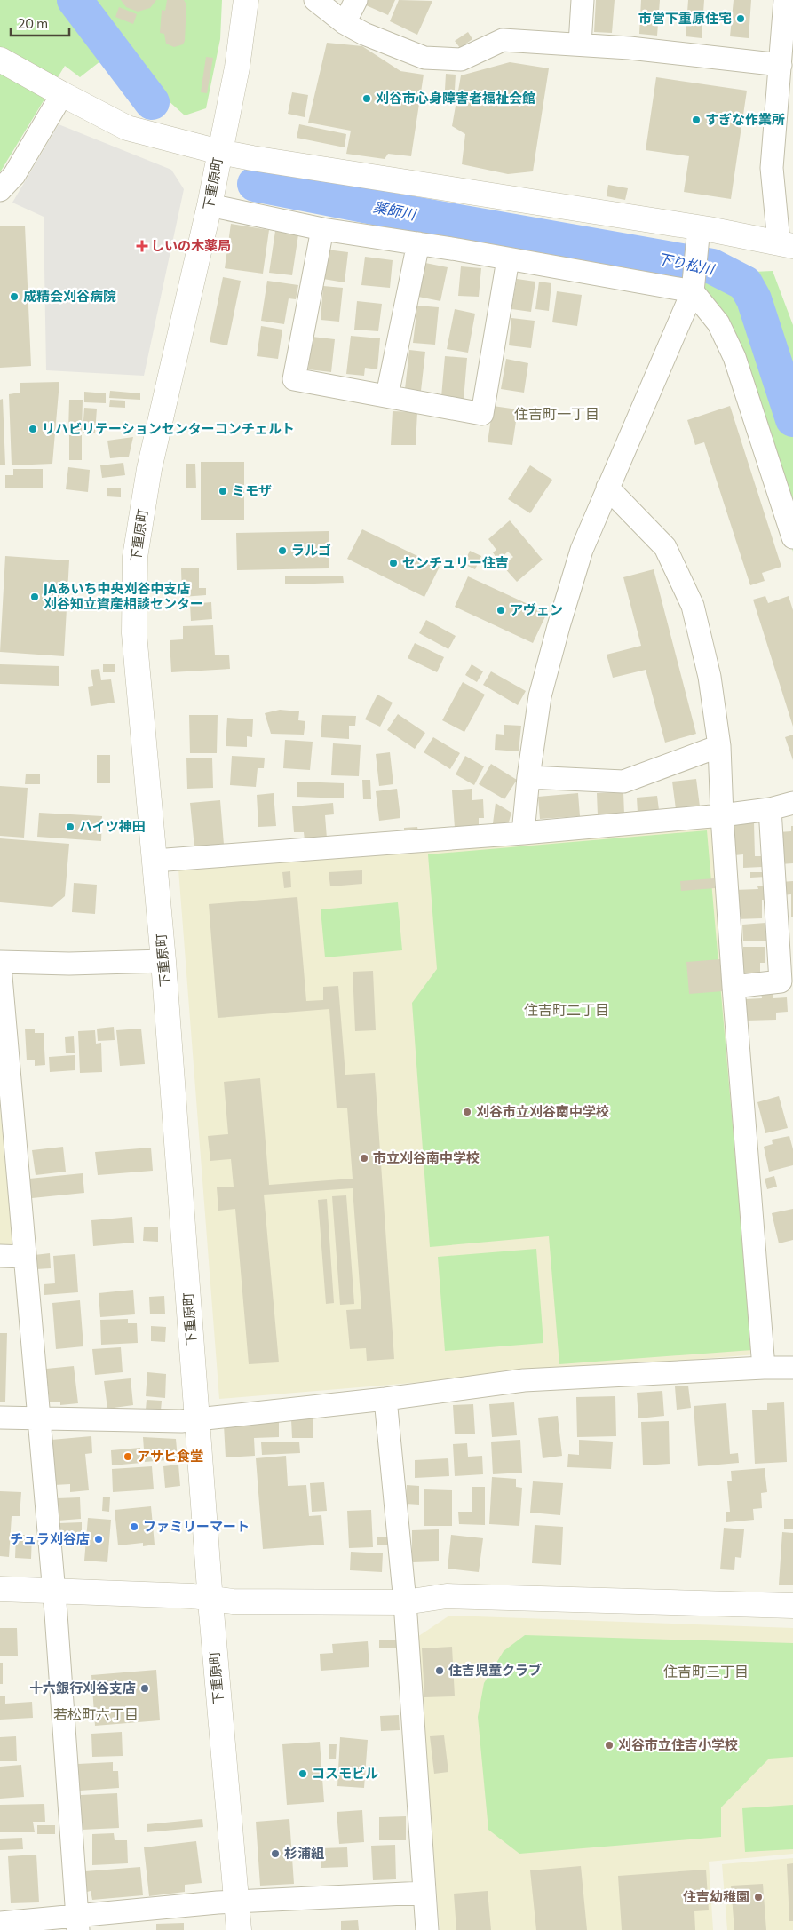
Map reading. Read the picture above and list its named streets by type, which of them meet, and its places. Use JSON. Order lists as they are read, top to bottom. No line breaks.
{"streets":{"street":["下重原町"]},"districts":["住吉町一丁目","住吉町二丁目","住吉町三丁目","若松町六丁目"],"water":["薬師川","下り松川"],"places":{"other":["市営下重原住宅","刈谷市心身障害者福祉会館","すぎな作業所","成精会刈谷病院","リハビリテーションセンターコンチェルト","ミモザ","ラルゴ","センチュリー住吉","JAあいち中央刈谷中支店 刈谷知立資産相談センター","アヴェン","ハイツ神田","刈谷市立刈谷南中学校","市立刈谷南中学校","アサヒ食堂","ファミリーマート","チュラ刈谷店","住吉児童クラブ","十六銀行刈谷支店","刈谷市立住吉小学校","コスモビル","杉浦組","住吉幼稚園"],"health":["しいの木薬局"]},"scale_bar":"20 m"}
